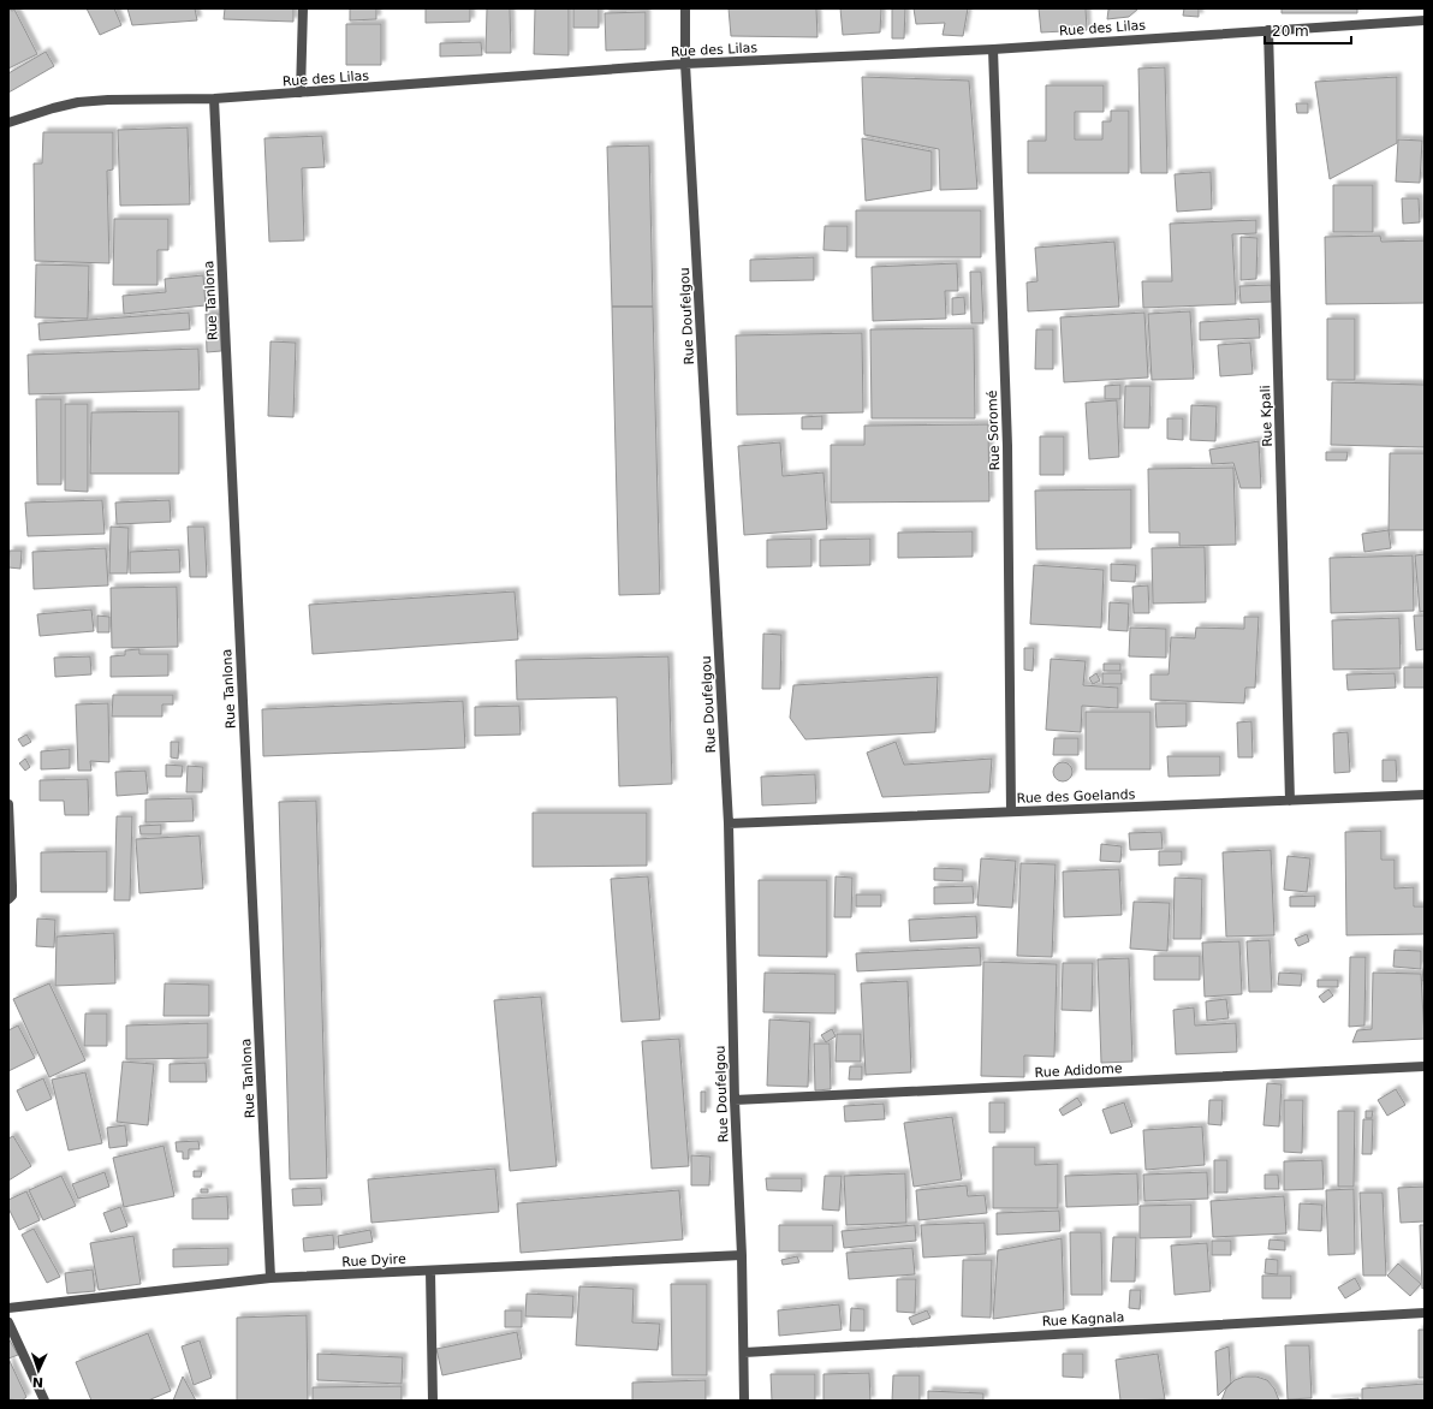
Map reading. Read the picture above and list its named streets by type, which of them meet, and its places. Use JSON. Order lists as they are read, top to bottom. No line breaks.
{"streets":{"street":["Rue des Lilas","Rue Tanlona","Rue Doufelgou","Rue Kpali","Rue Soromé","Rue des Goelands","Rue Adidome","Rue Dyire","Rue Kagnala"]},"crossings":[["Rue des Lilas","Rue Tanlona"],["Rue des Lilas","Rue Doufelgou"],["Rue des Lilas","Rue Kpali"],["Rue des Lilas","Rue Soromé"],["Rue Tanlona","Rue Dyire"],["Rue Doufelgou","Rue des Goelands"],["Rue Doufelgou","Rue Adidome"],["Rue Doufelgou","Rue Dyire"],["Rue Doufelgou","Rue Kagnala"],["Rue Kpali","Rue des Goelands"],["Rue Soromé","Rue des Goelands"]],"scale_bar":"20 m","north":"bottom"}
